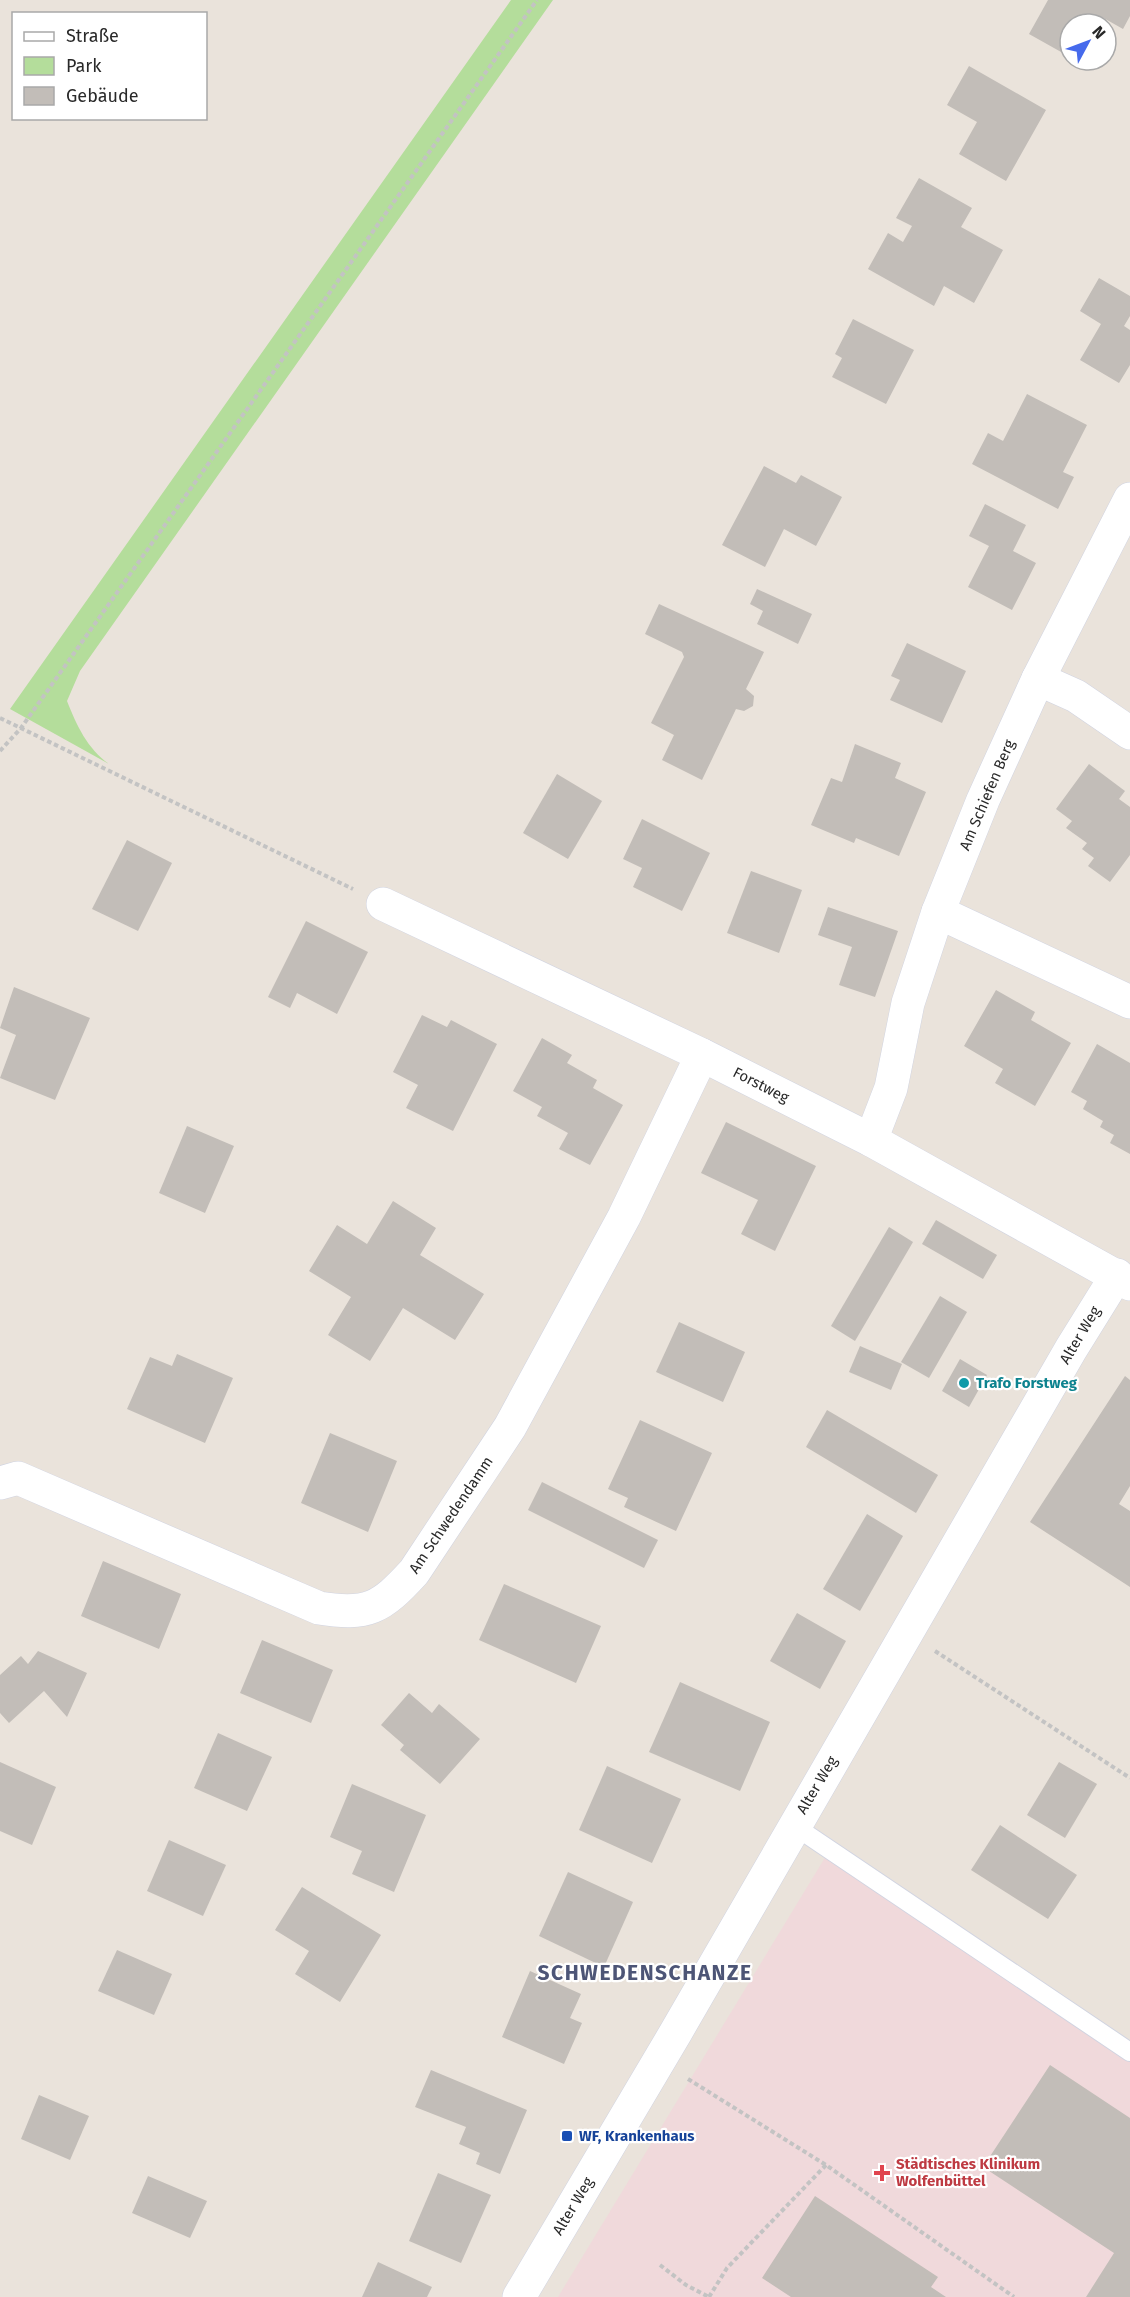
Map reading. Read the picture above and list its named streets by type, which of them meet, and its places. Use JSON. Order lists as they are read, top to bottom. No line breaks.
{"streets":{"street":["Am Schiefen Berg","Forstweg","Alter Weg","Am Schwedendamm"]},"crossings":[["Am Schiefen Berg","Forstweg"],["Forstweg","Alter Weg"],["Forstweg","Am Schwedendamm"]],"districts":["SCHWEDENSCHANZE"],"places":{"other":["Trafo Forstweg"],"transit":["WF, Krankenhaus"],"health":["Städtisches Klinikum Wolfenbüttel"]},"legend":["Straße","Park","Gebäude"],"north":"top right"}
